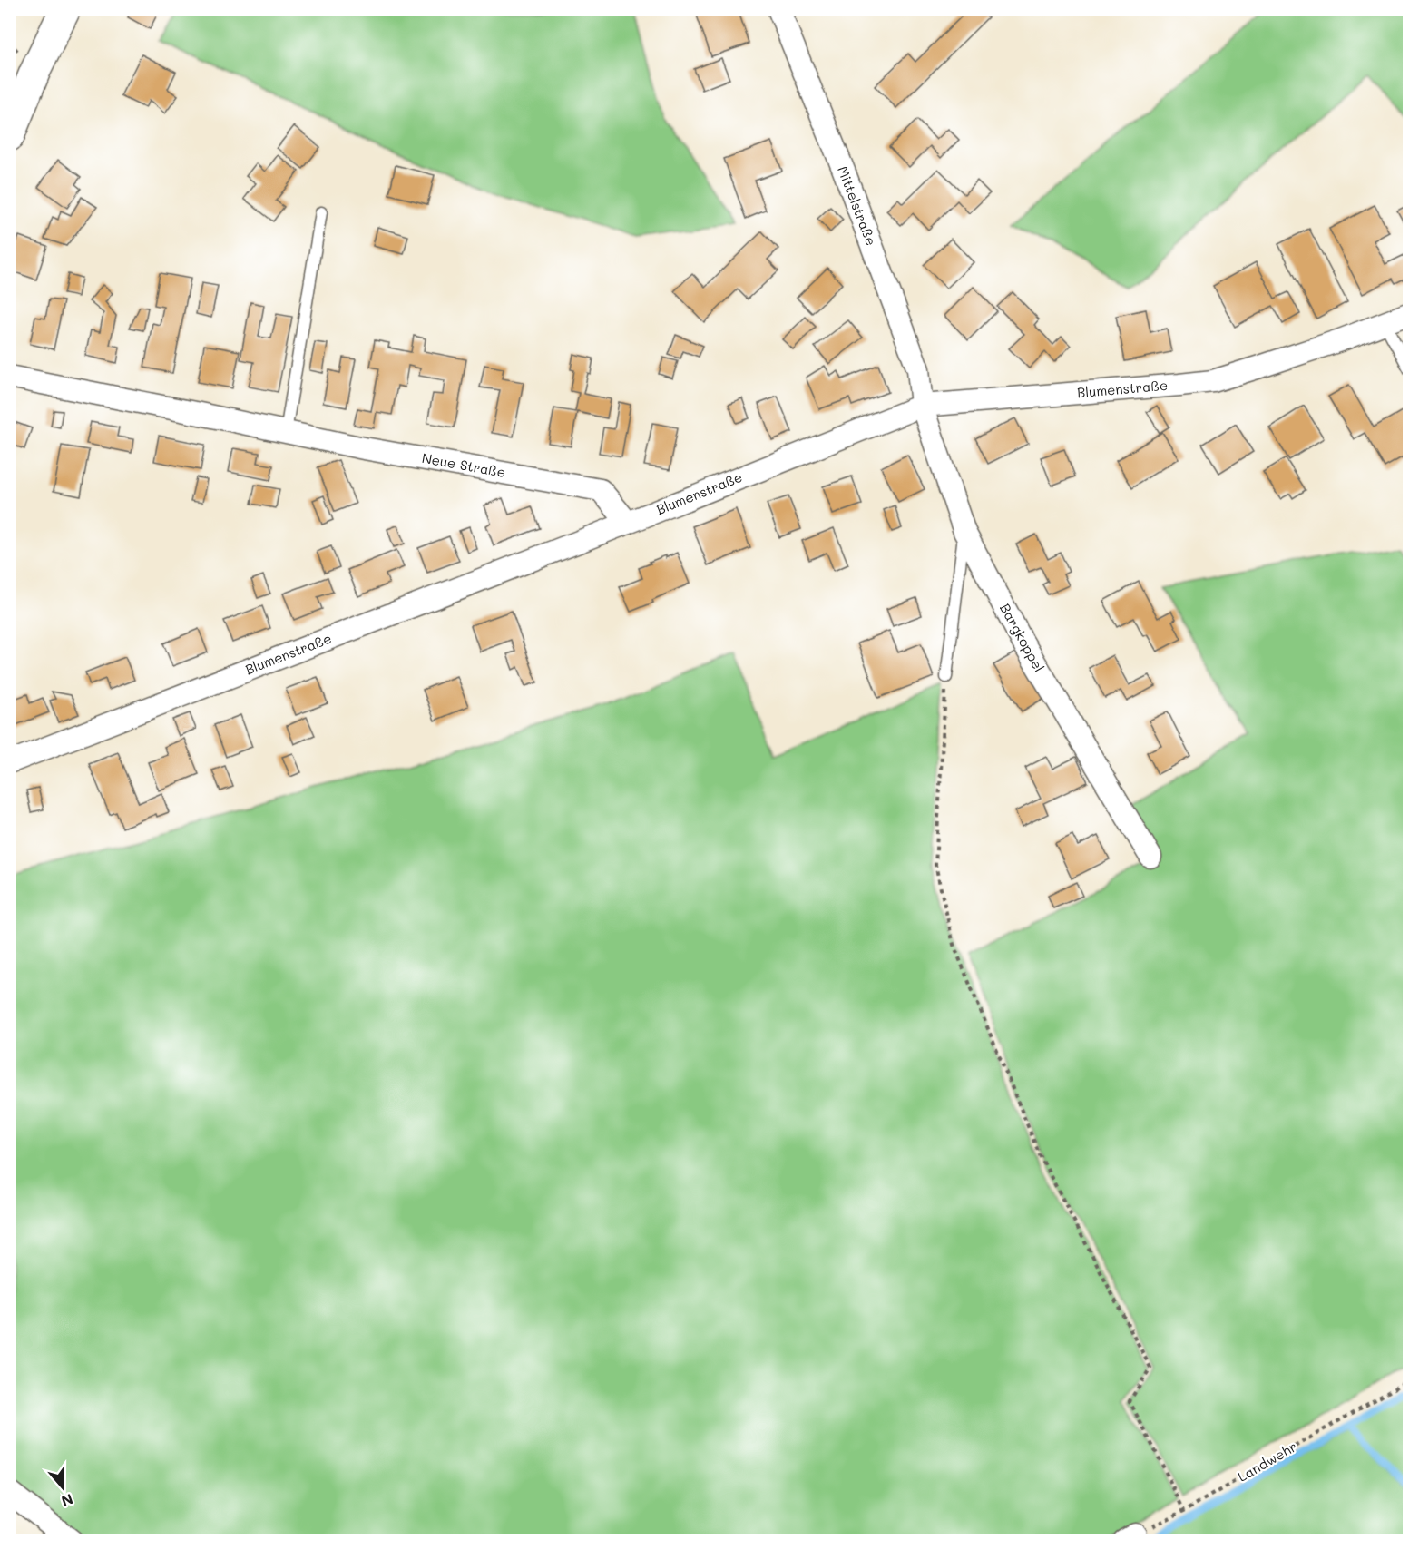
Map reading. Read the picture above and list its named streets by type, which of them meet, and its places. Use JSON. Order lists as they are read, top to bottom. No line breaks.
{"streets":{"street":["Mittelstraße","Blumenstraße","Neue Straße","Bargkoppel"],"path":["Landwehr"]},"crossings":[["Mittelstraße","Blumenstraße"],["Mittelstraße","Bargkoppel"],["Blumenstraße","Neue Straße"],["Blumenstraße","Bargkoppel"]],"north":"bottom"}
